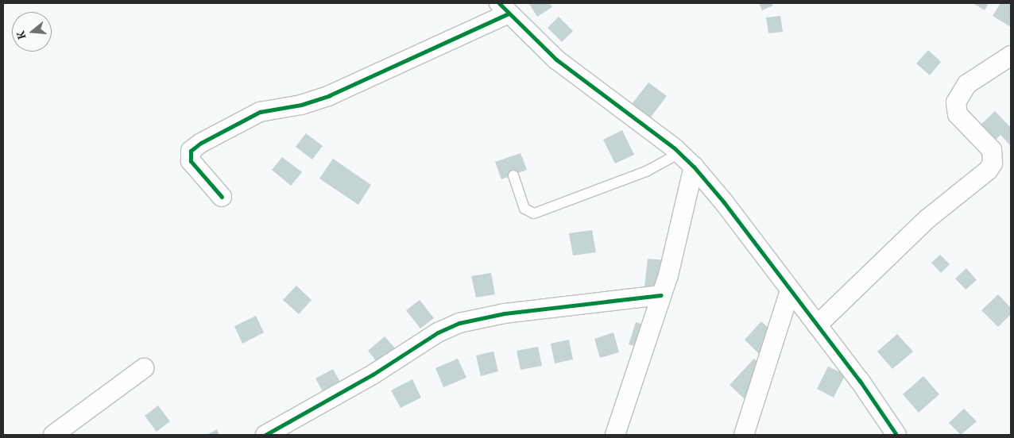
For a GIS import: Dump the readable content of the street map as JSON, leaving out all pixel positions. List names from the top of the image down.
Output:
{
  "north": "left"
}
